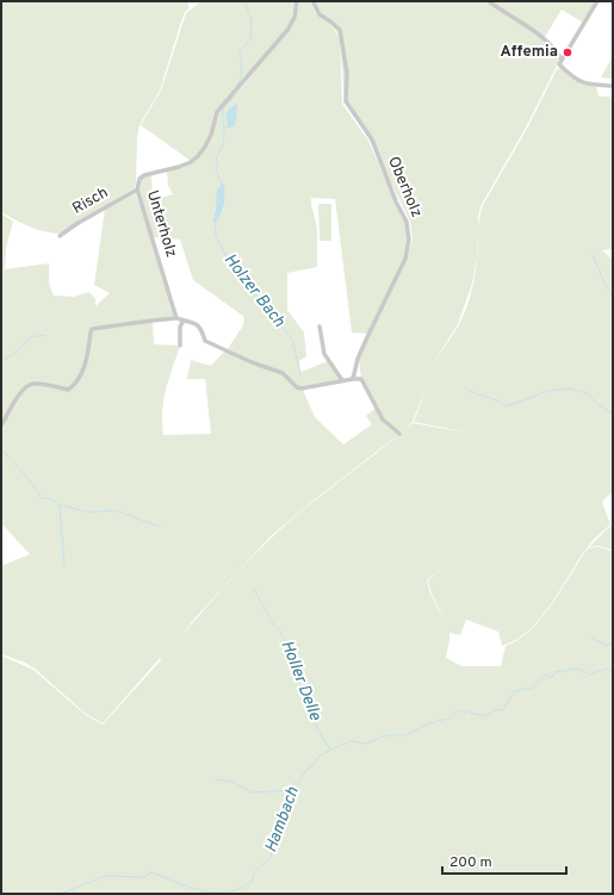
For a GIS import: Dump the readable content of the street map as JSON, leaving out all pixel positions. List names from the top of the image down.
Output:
{
  "streets": {
    "street": ["Oberholz", "Risch", "Unterholz"]
  },
  "crossings": [
    ["Risch", "Unterholz"]
  ],
  "water": ["Holzer Bach", "Holler Delle", "Hambach"],
  "places": ["Affemia"],
  "scale_bar": "200 m"
}
